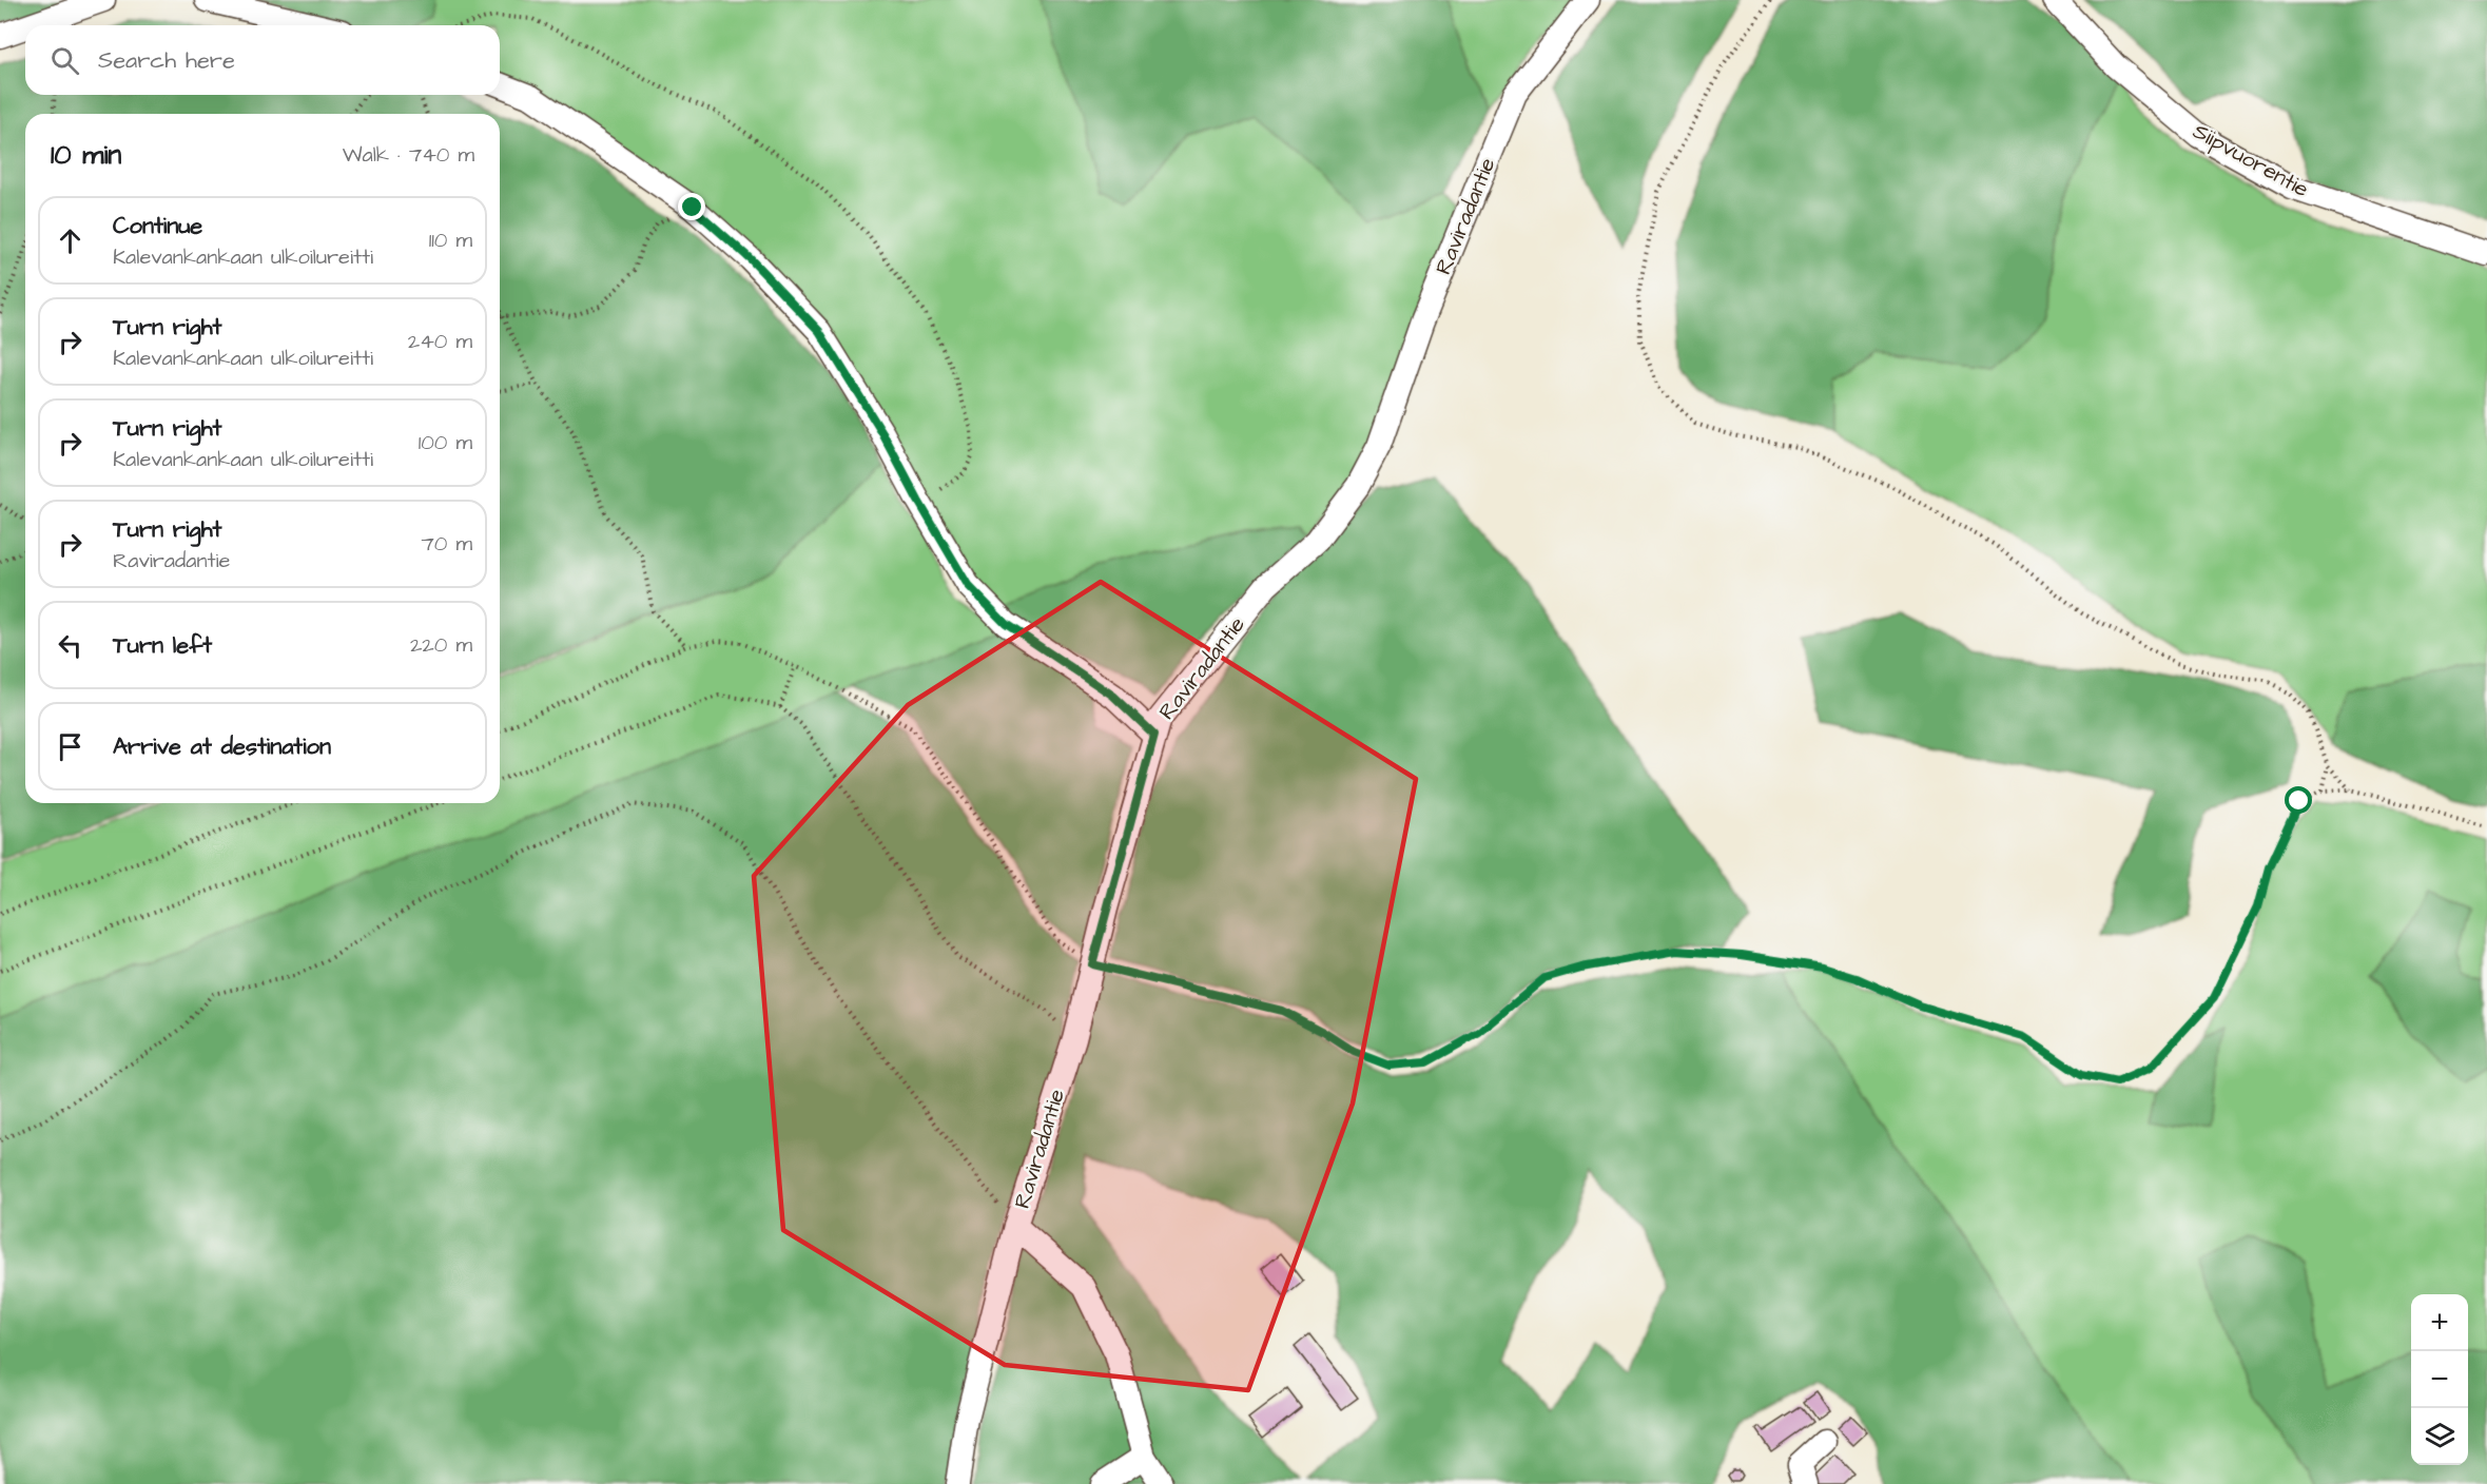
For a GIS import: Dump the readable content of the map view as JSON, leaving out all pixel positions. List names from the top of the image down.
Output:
{
  "streets": {
    "street": ["Siipvuorentie", "Raviradantie"]
  },
  "page": {
    "search": "Search here",
    "heading": ["10 min", "Walk · 740 m"],
    "list": [
      ["Continue", "Kalevankankaan ulkoilureitti", "110 m"],
      ["Turn right", "Kalevankankaan ulkoilureitti", "240 m"],
      ["Turn right", "Kalevankankaan ulkoilureitti", "100 m"],
      ["Turn right", "Raviradantie", "70 m"],
      ["Turn left", "220 m"],
      "Arrive at destination"
    ],
    "map_buttons": ["+", "−"]
  }
}
